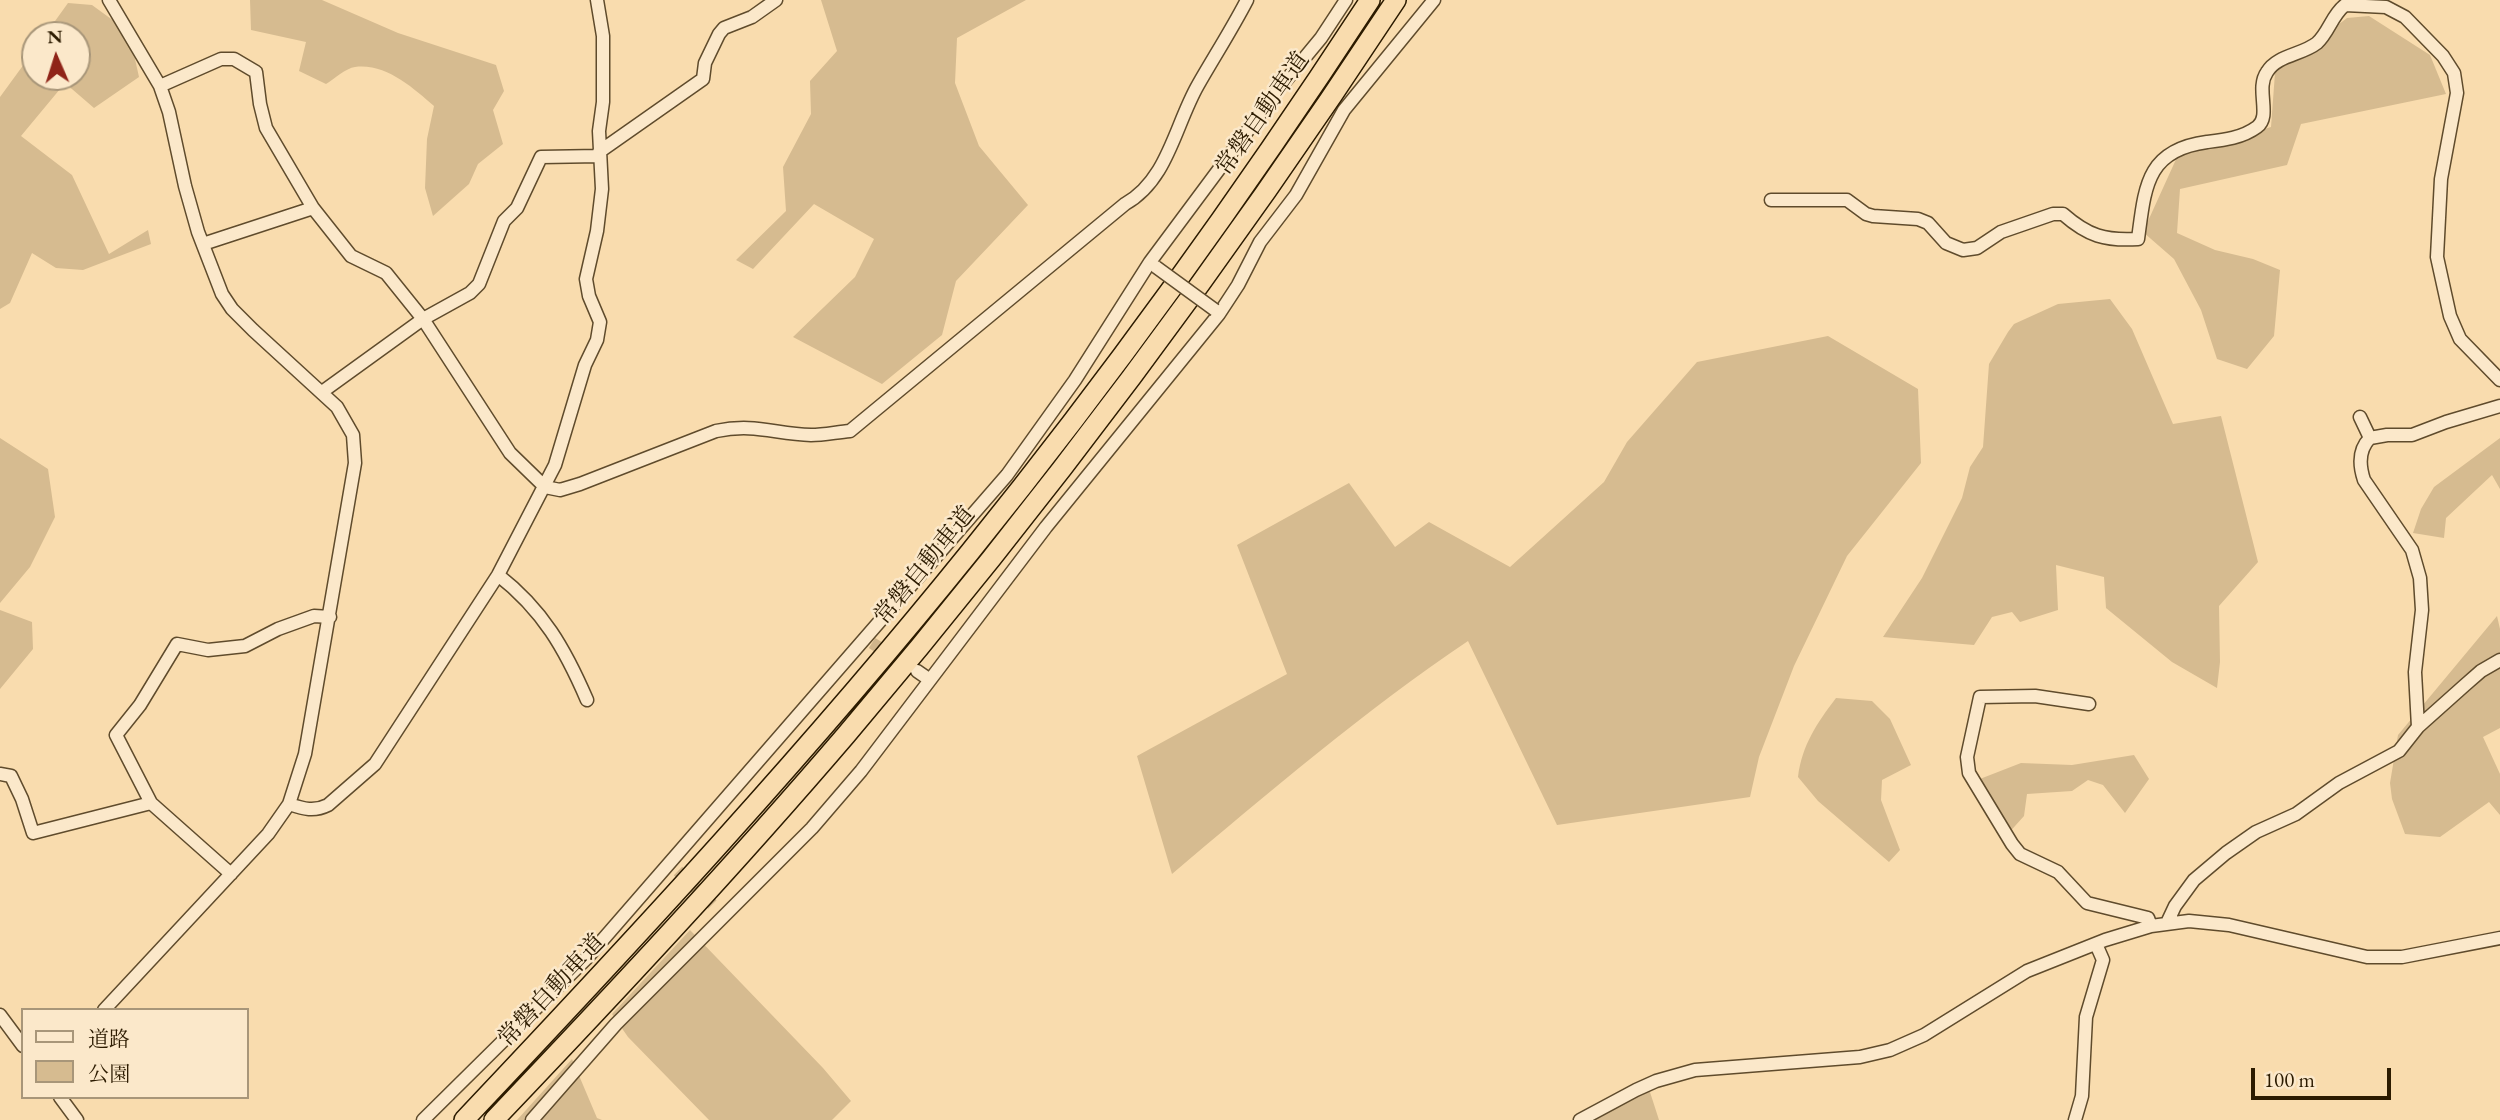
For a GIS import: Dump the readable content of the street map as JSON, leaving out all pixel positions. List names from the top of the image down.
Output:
{
  "streets": {
    "highway": ["常磐自動車道"]
  },
  "legend": ["道路", "公園"],
  "scale_bar": "100 m",
  "north": "top"
}
